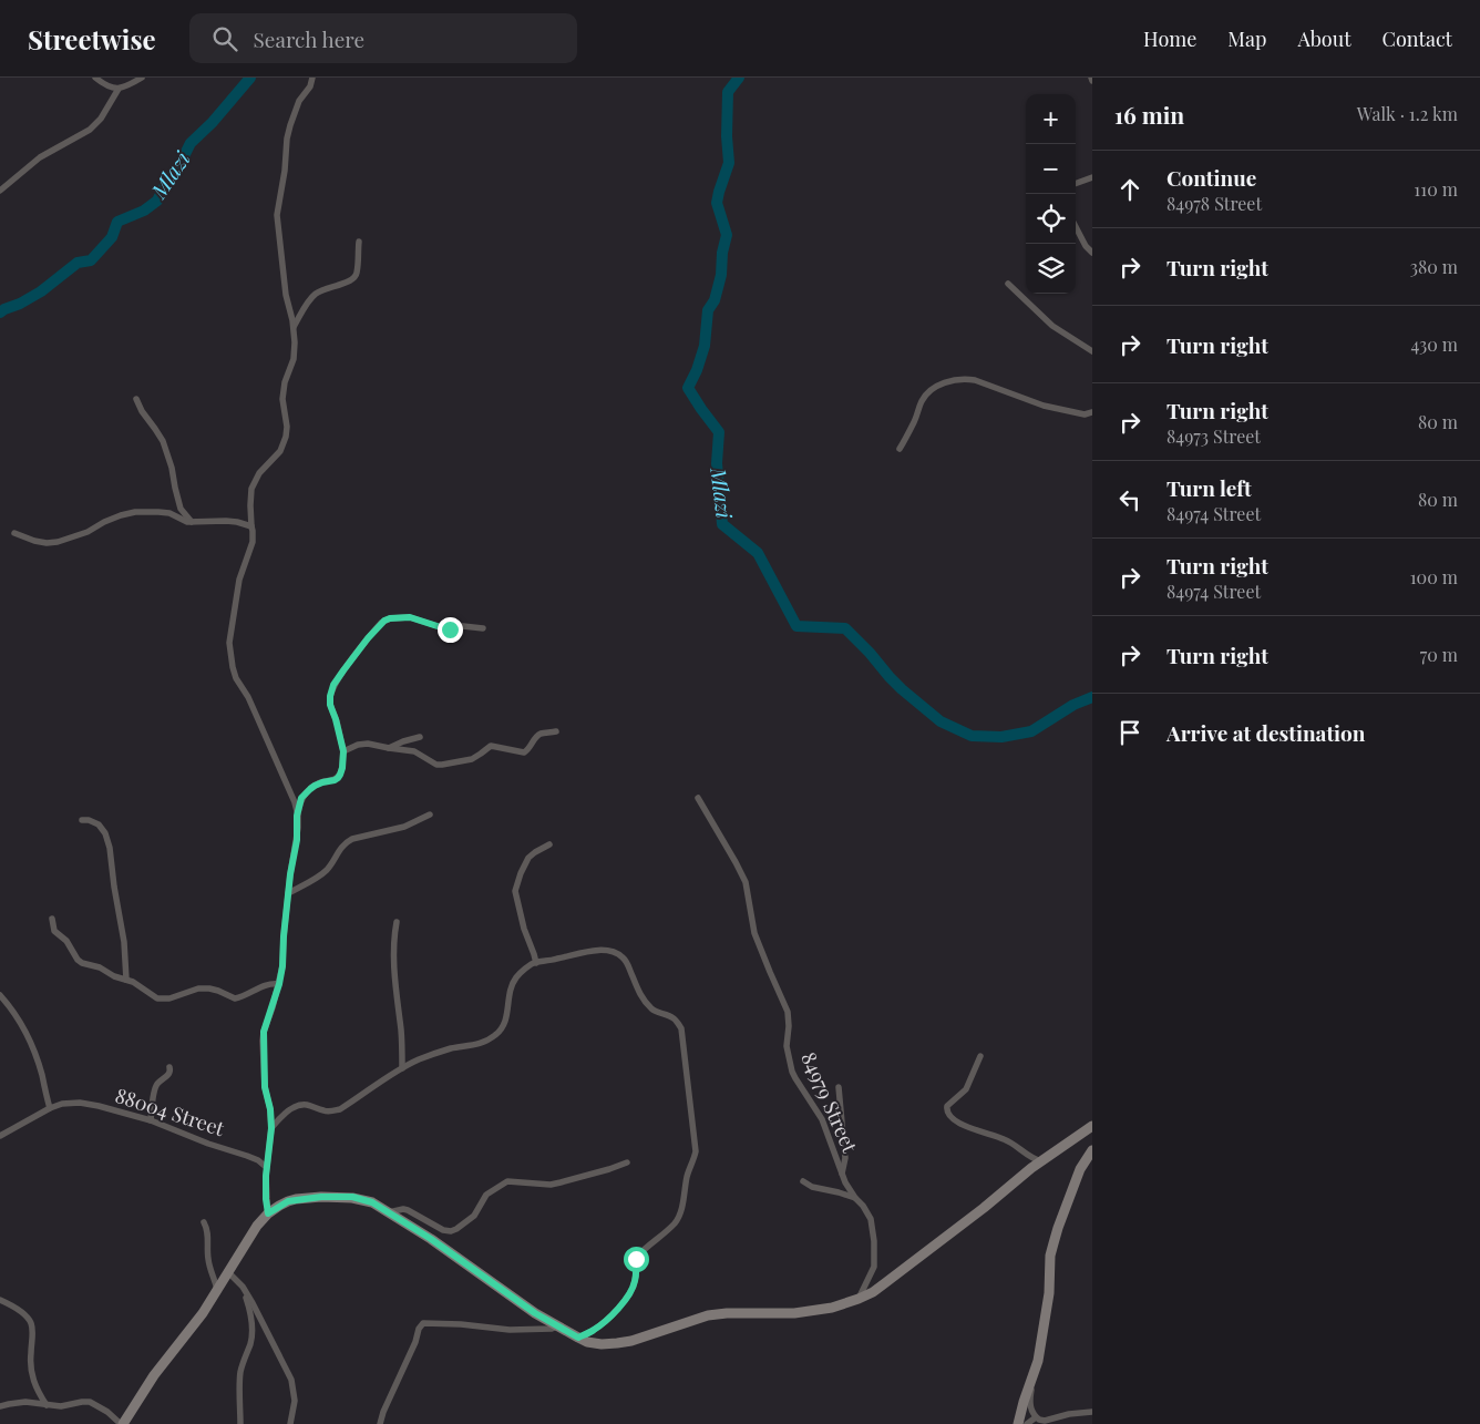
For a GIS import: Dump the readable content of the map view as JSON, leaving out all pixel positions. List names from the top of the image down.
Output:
{
  "streets": {
    "street": ["84979 Street", "88004 Street"]
  },
  "water": ["Mlazi"],
  "page": {
    "header": "Streetwise",
    "search": "Search here",
    "nav": [
      "Home",
      "Map",
      "About",
      "Contact"
    ],
    "heading": ["16 min", "Walk · 1.2 km"],
    "map_buttons": ["+", "−"],
    "list": [
      ["Continue", "84978 Street", "110 m"],
      ["Turn right", "380 m"],
      ["Turn right", "430 m"],
      ["Turn right", "84973 Street", "80 m"],
      ["Turn left", "84974 Street", "80 m"],
      ["Turn right", "84974 Street", "100 m"],
      ["Turn right", "70 m"],
      "Arrive at destination"
    ]
  }
}
